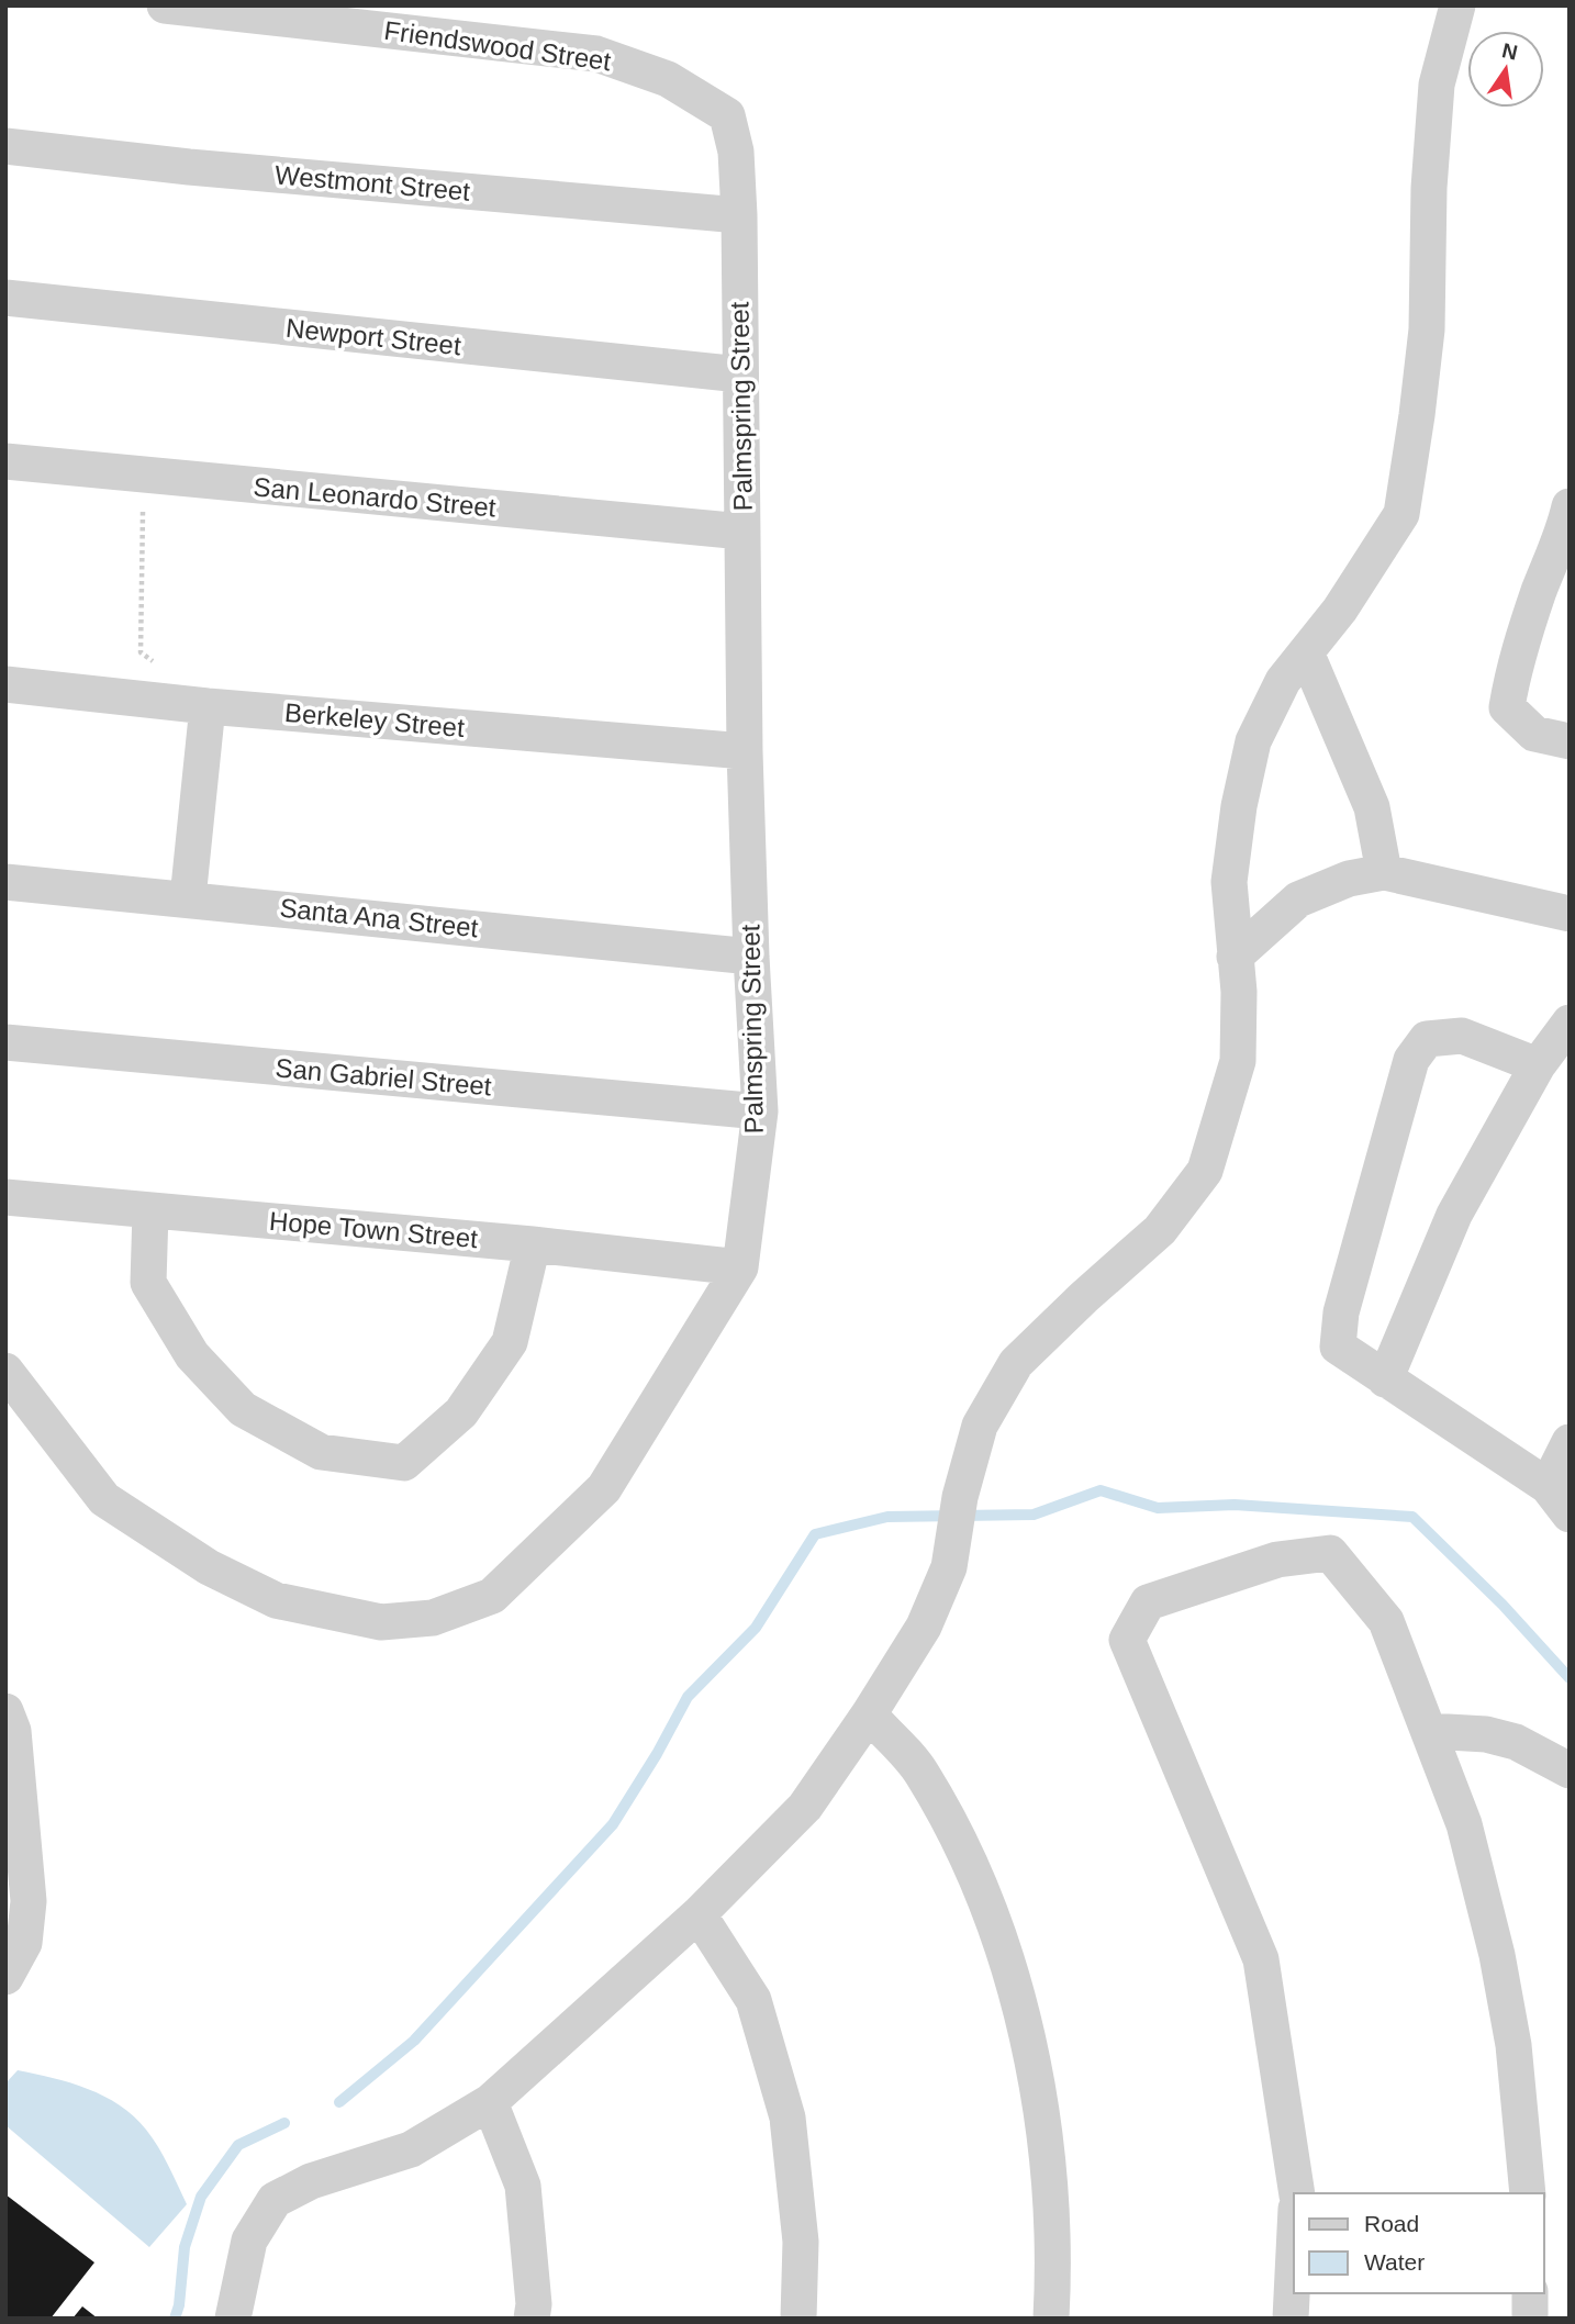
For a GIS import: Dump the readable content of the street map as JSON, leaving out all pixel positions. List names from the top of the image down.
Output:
{
  "streets": {
    "street": [
      "Friendswood Street",
      "Westmont Street",
      "Newport Street",
      "Palmspring Street",
      "San Leonardo Street",
      "Berkeley Street",
      "Santa Ana Street",
      "San Gabriel Street",
      "Hope Town Street"
    ]
  },
  "crossings": [
    ["Friendswood Street", "Palmspring Street"],
    ["Westmont Street", "Palmspring Street"],
    ["Newport Street", "Palmspring Street"],
    ["Palmspring Street", "San Leonardo Street"],
    ["Palmspring Street", "Berkeley Street"],
    ["Palmspring Street", "Santa Ana Street"],
    ["Palmspring Street", "San Gabriel Street"],
    ["Palmspring Street", "Hope Town Street"]
  ],
  "legend": ["Road", "Water"],
  "north": "top"
}
